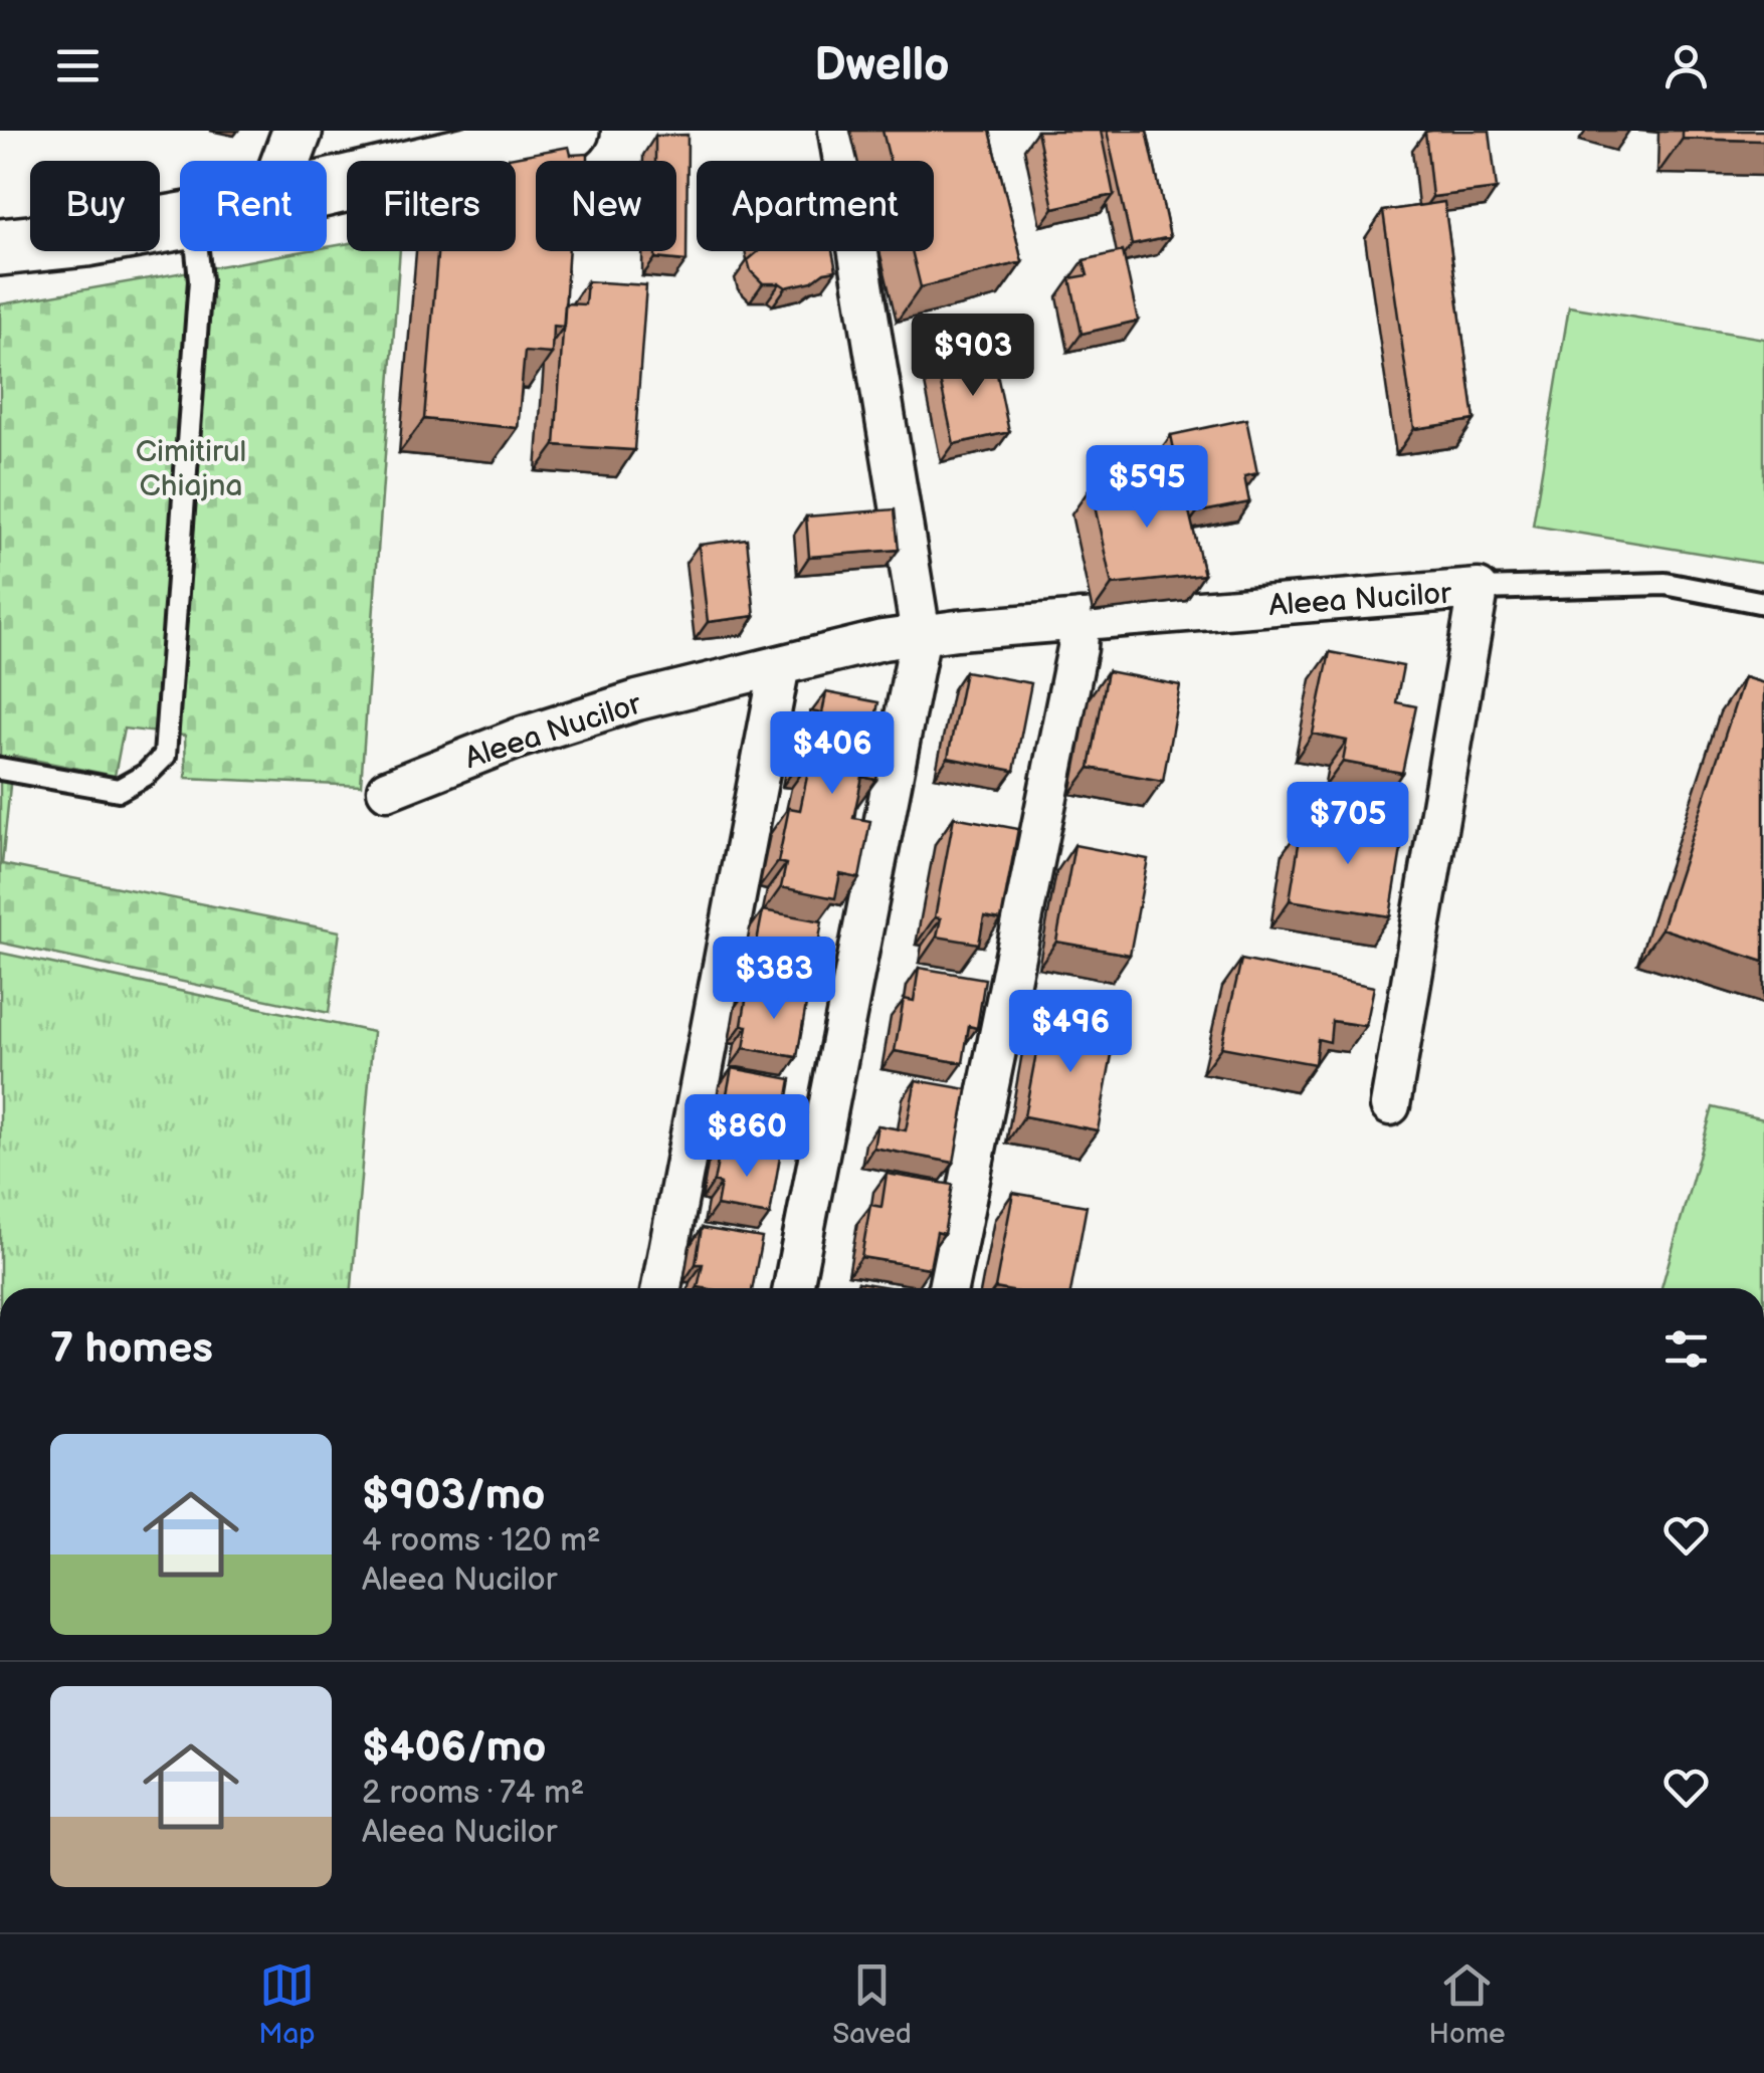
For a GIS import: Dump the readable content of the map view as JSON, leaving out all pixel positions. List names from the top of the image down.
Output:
{
  "streets": {
    "street": ["Aleea Nucilor"]
  },
  "parks": ["Cimitirul Chiajna"],
  "page": {
    "header": "Dwello",
    "chip": [
      "Buy",
      "Rent",
      "Filters",
      "New",
      "Apartment"
    ],
    "price": [
      "$903",
      "$595",
      "$406",
      "$705",
      "$383",
      "$496",
      "$860"
    ],
    "heading": "7 homes",
    "list": [
      {
        "name": "$903/mo",
        "note": "4 rooms · 120 m² · Aleea Nucilor"
      },
      {
        "name": "$406/mo",
        "note": "2 rooms · 74 m² · Aleea Nucilor"
      }
    ],
    "tabs": ["Map", "Saved", "Home"]
  }
}
